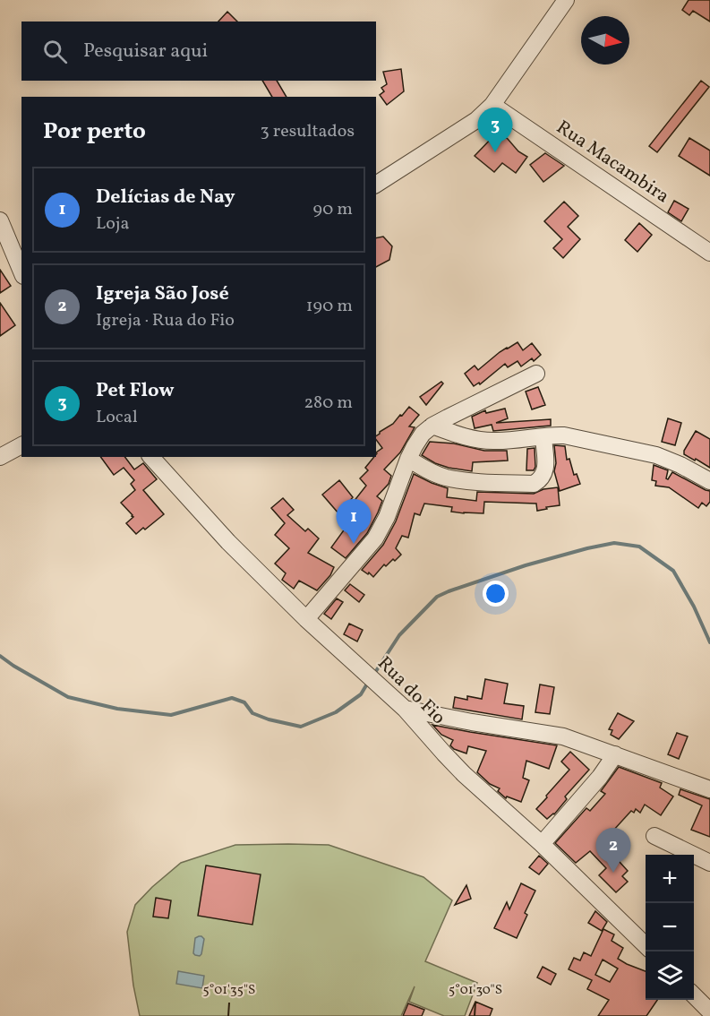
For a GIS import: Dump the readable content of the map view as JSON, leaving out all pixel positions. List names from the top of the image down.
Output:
{
  "streets": {
    "street": ["Rua Macambira", "Rua do Fio"]
  },
  "north": "right",
  "page": {
    "search": "Pesquisar aqui",
    "heading": ["Por perto", "3 resultados"],
    "pins": ["3", "1", "2"],
    "list": [
      {
        "mark": "1",
        "name": "Delícias de Nay",
        "note": "Loja",
        "value": "90 m"
      },
      {
        "mark": "2",
        "name": "Igreja São José",
        "note": "Igreja · Rua do Fio",
        "value": "190 m"
      },
      {
        "mark": "3",
        "name": "Pet Flow",
        "note": "Local",
        "value": "280 m"
      }
    ],
    "map_buttons": ["+", "−"]
  },
  "coordinates": ["5°01'35\"S", "5°01'30\"S"]
}
